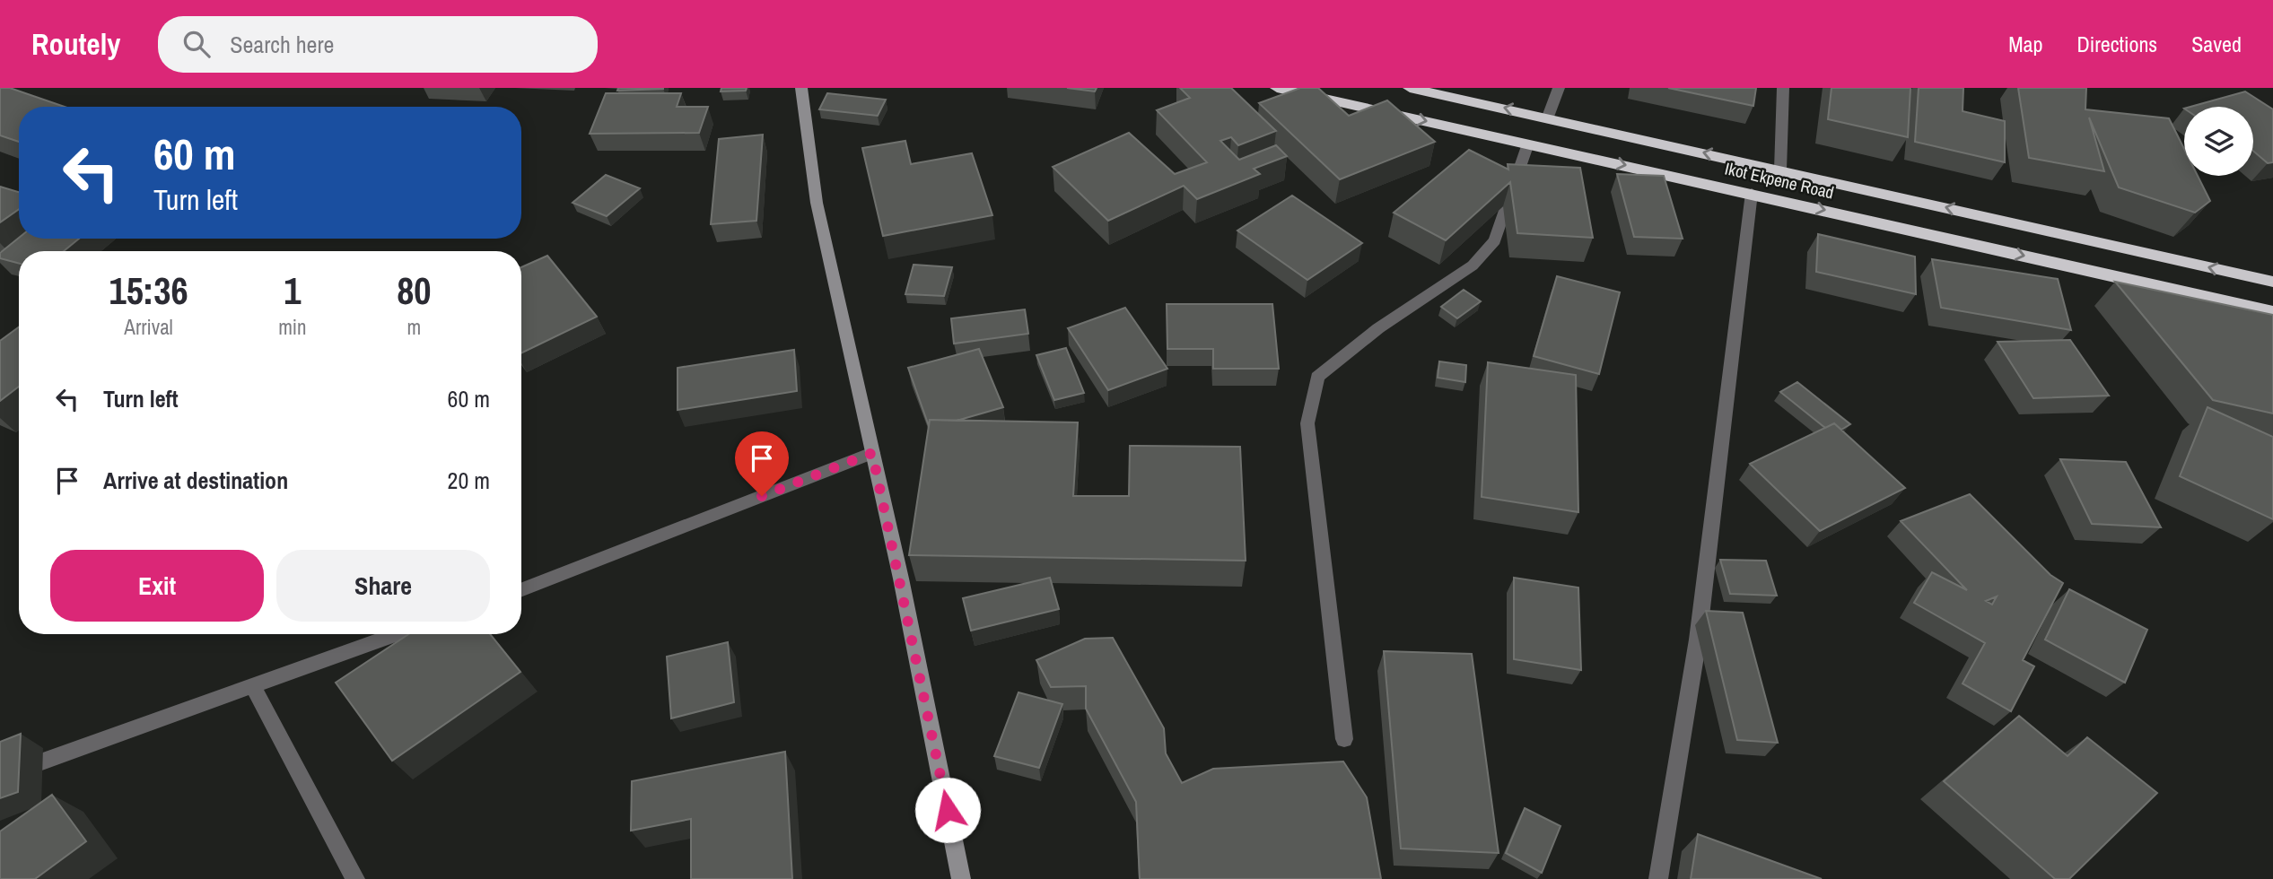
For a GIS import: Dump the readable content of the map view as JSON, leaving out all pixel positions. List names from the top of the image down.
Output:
{
  "streets": {
    "highway": ["Ikot Ekpene Road"]
  },
  "page": {
    "header": "Routely",
    "search": "Search here",
    "nav": ["Map", "Directions", "Saved"],
    "turn": ["60 m", "Turn left"],
    "eta": [
      "15:36",
      "Arrival",
      "1",
      "min",
      "80",
      "m"
    ],
    "list": [
      {
        "name": "Turn left",
        "value": "60 m"
      },
      {
        "name": "Arrive at destination",
        "value": "20 m"
      }
    ],
    "buttons": ["Exit", "Share"]
  }
}
